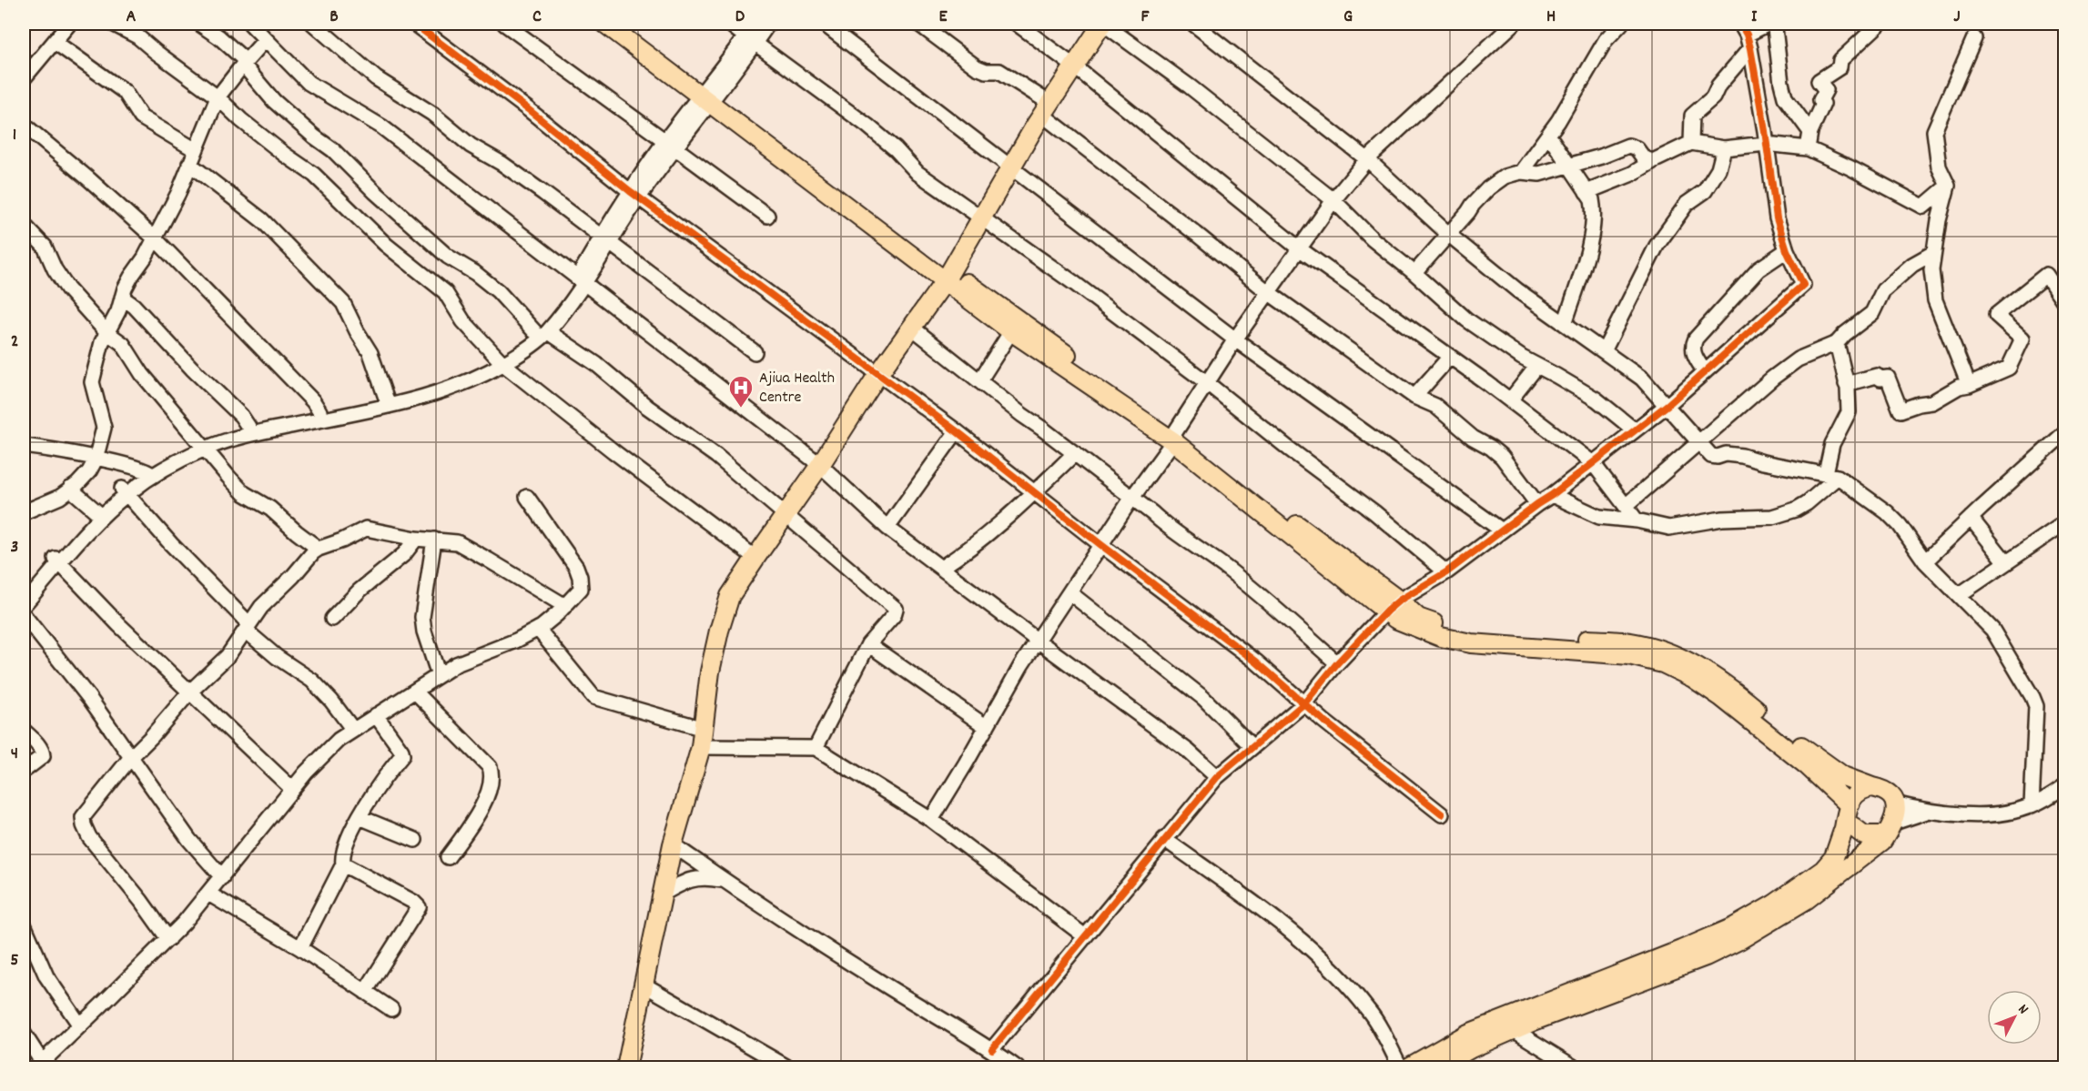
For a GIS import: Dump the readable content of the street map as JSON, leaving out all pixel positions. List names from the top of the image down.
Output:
{
  "places": {
    "hospital": ["Ajiua Health Centre"]
  },
  "north": "top right",
  "grid": {
    "columns": [
      "A",
      "B",
      "C",
      "D",
      "E",
      "F",
      "G",
      "H",
      "I",
      "J"
    ],
    "rows": [
      "1",
      "2",
      "3",
      "4",
      "5"
    ]
  }
}
